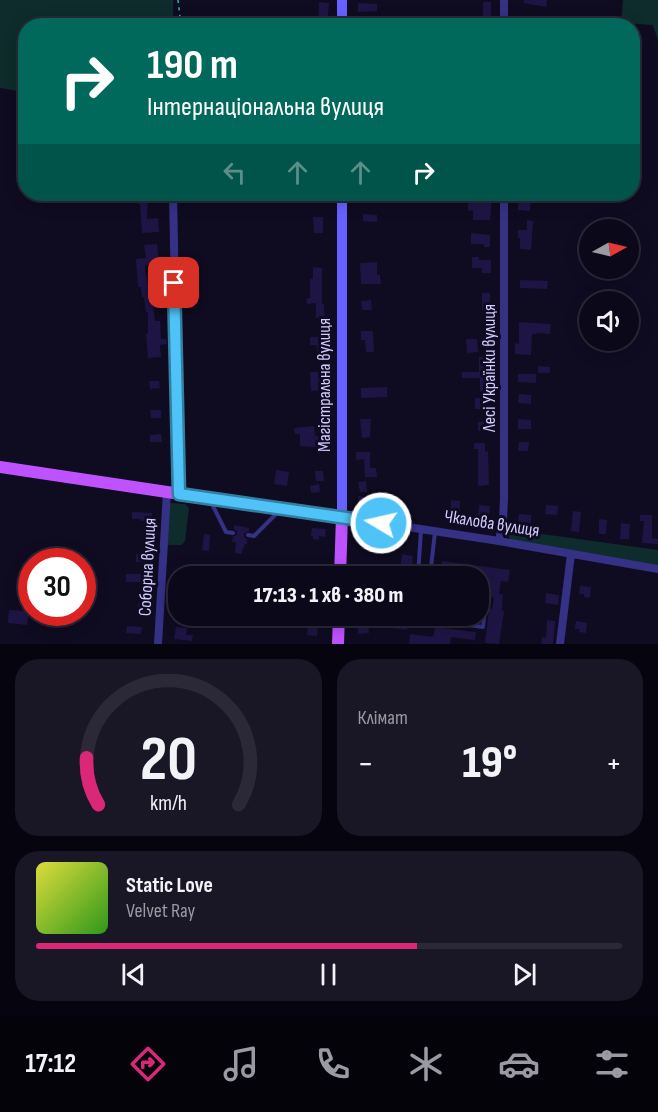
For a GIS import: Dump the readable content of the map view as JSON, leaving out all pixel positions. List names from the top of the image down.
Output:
{
  "streets": {
    "main road": ["Магістральна вулиця", "Чкалова вулиця"],
    "street": ["Лесі Українки вулиця", "Соборна вулиця"]
  },
  "crossings": [
    ["Лесі Українки вулиця", "Чкалова вулиця"],
    ["Магістральна вулиця", "Чкалова вулиця"],
    ["Чкалова вулиця", "Соборна вулиця"]
  ],
  "north": "right",
  "page": {
    "turn": ["190 m", "Інтернаціональна вулиця"],
    "limit": "30",
    "trip": "17:13 · 1 хв · 380 m",
    "tile": "Клімат",
    "heat": ["−", "19°", "+"],
    "song": ["Static Love", "Velvet Ray"],
    "tabs": "17:12",
    "gauge": ["20", "km/h"]
  }
}
